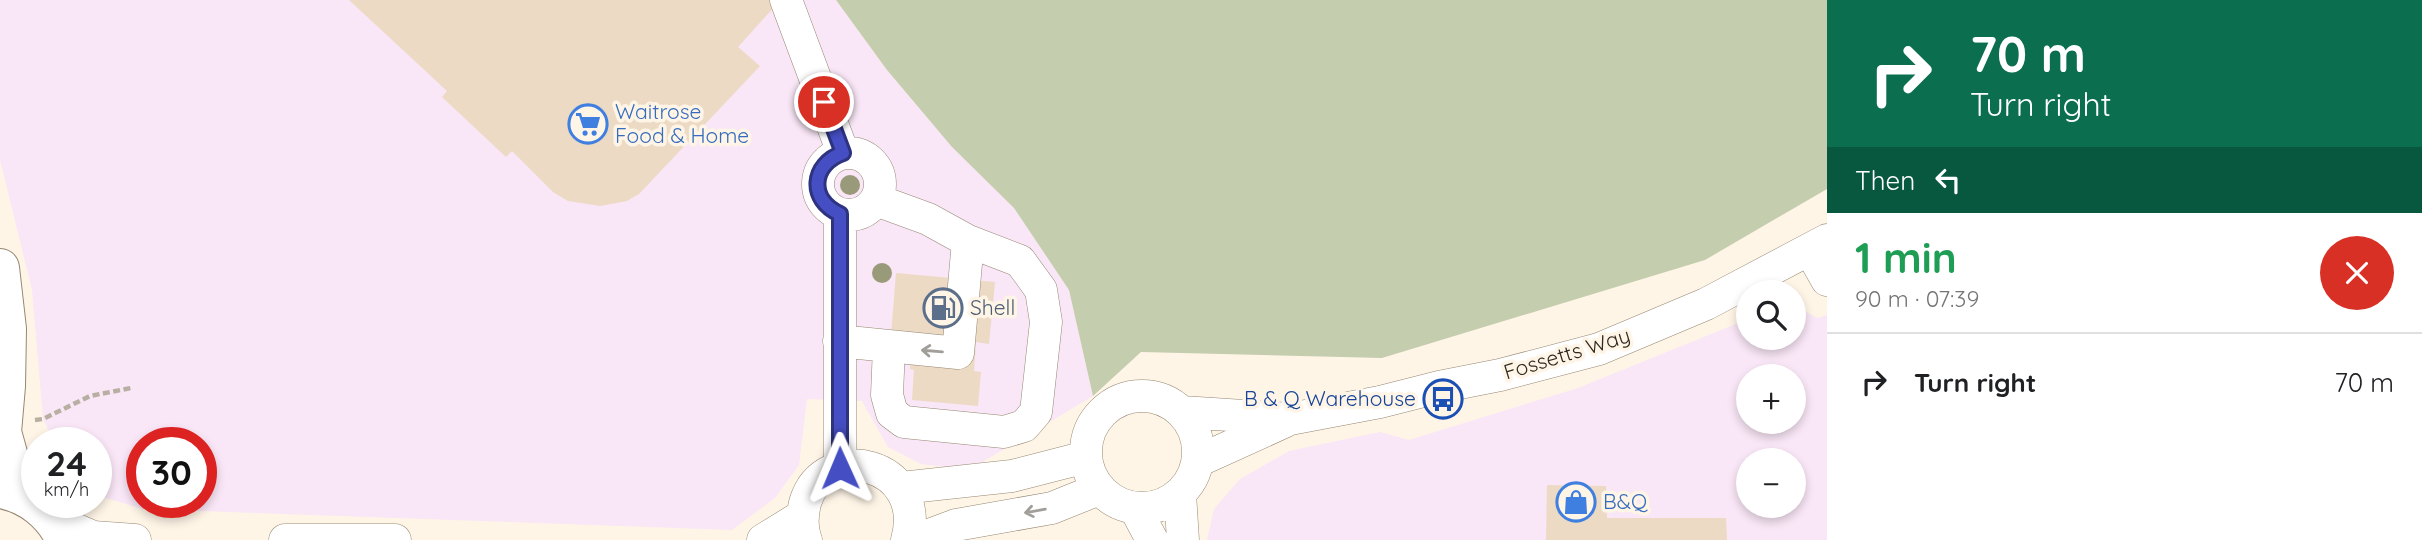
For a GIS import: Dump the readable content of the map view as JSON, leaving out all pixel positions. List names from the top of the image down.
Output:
{
  "streets": {
    "street": ["Fossetts Way"]
  },
  "places": {
    "supermarket": ["Waitrose Food & Home"],
    "fuel station": ["Shell"],
    "bus stop": ["B & Q Warehouse"],
    "shop": ["B&Q"]
  },
  "page": {
    "turn": ["70 m", "Turn right"],
    "then": "Then",
    "heading": ["1 min", "90 m · 07:39"],
    "map_buttons": ["+", "−"],
    "list": [
      {
        "name": "Turn right",
        "value": "70 m"
      }
    ],
    "speed": "24 km/h",
    "limit": "30"
  }
}
